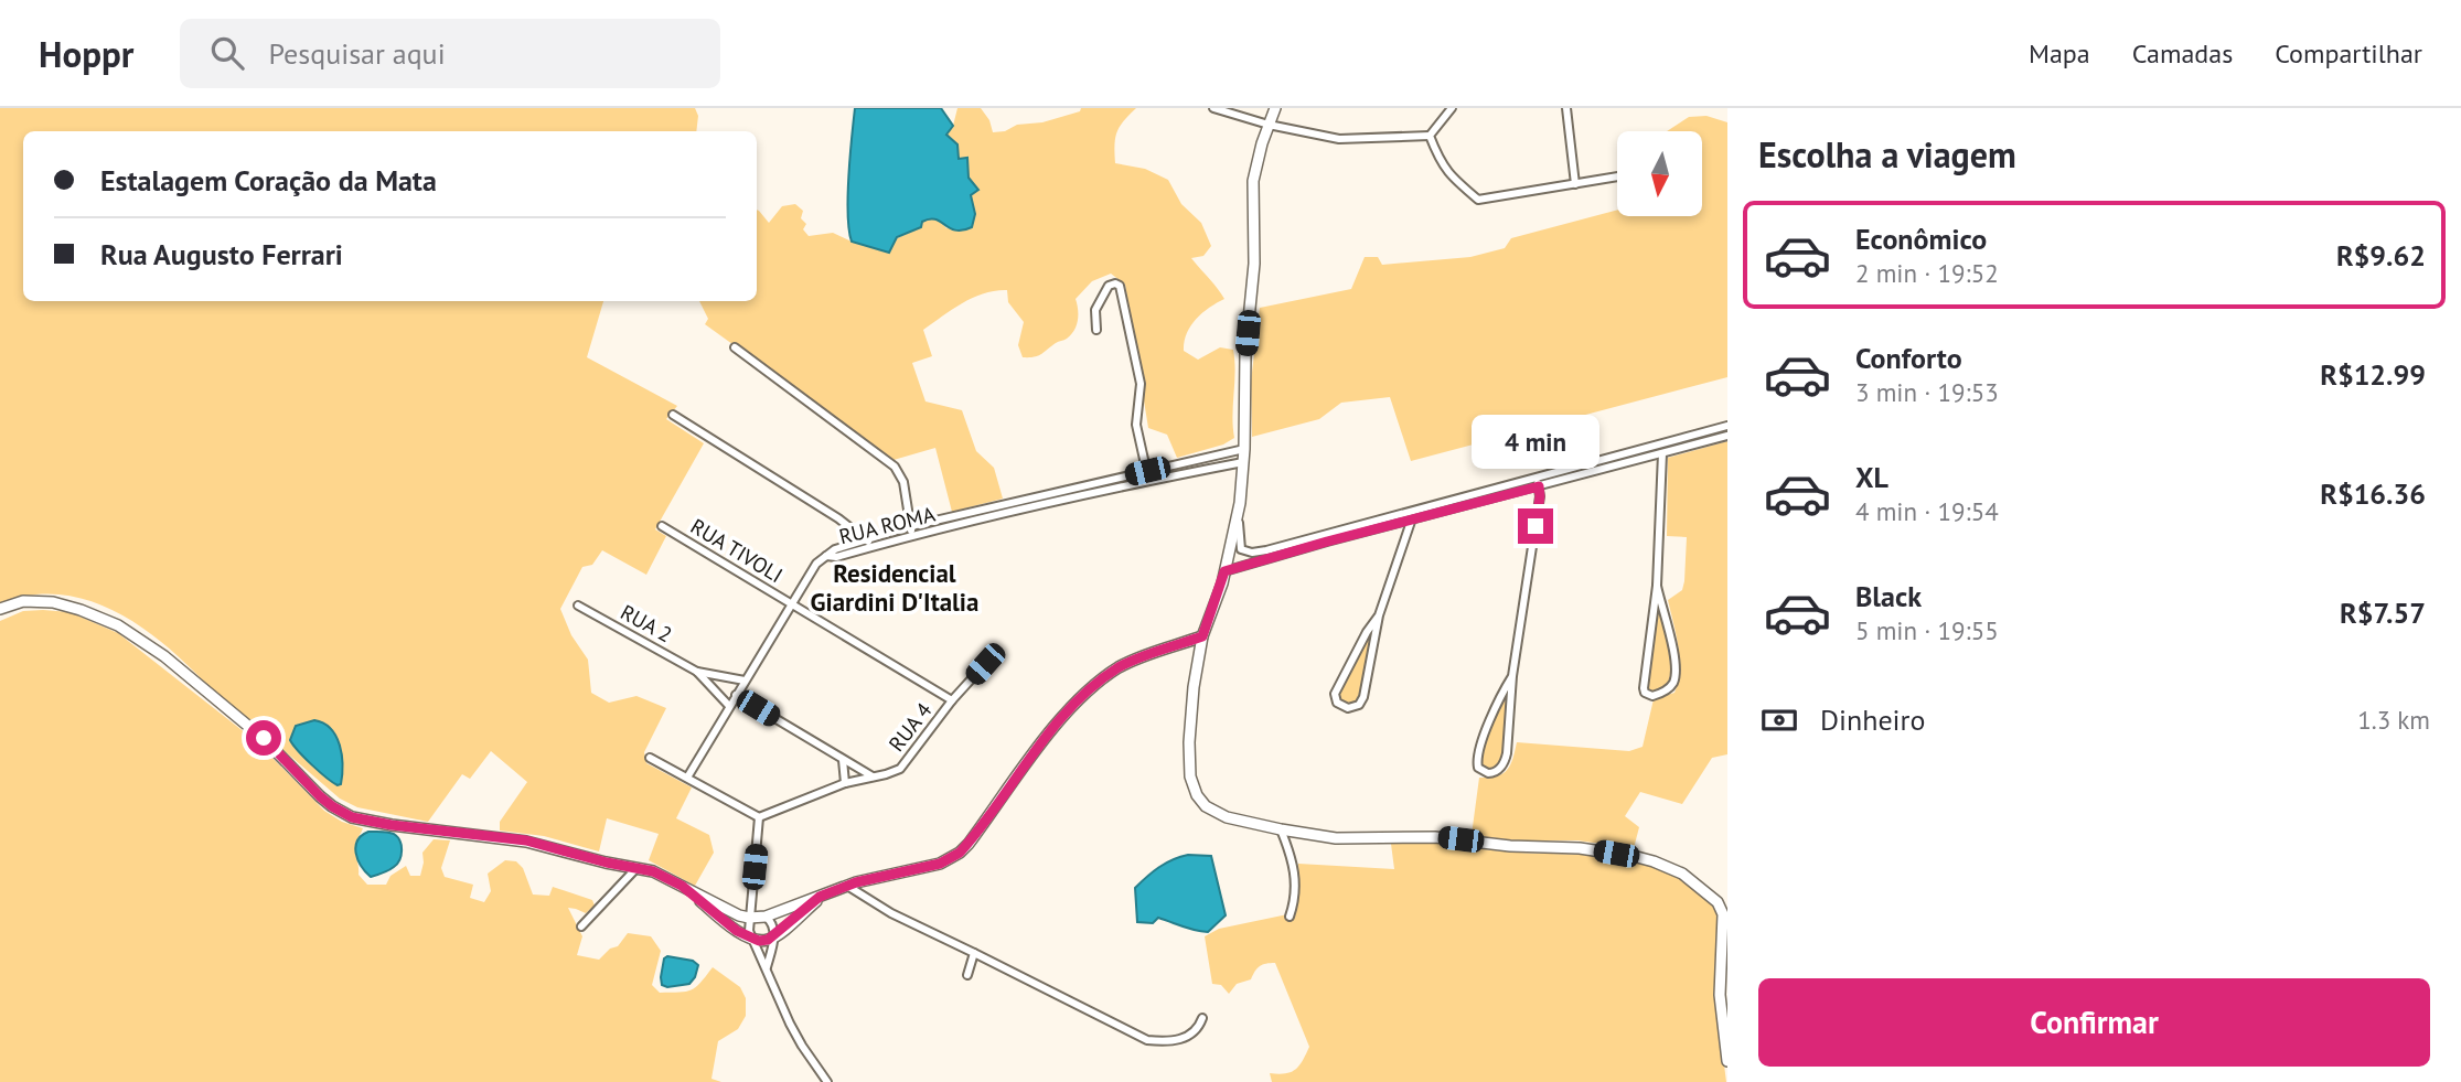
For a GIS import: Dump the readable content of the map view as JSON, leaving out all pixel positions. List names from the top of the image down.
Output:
{
  "streets": {
    "street": [
      "RUA ROMA",
      "RUA TIVOLI",
      "RUA 2",
      "RUA 4"
    ]
  },
  "crossings": [
    ["RUA ROMA", "RUA TIVOLI"],
    ["RUA TIVOLI", "RUA 4"]
  ],
  "districts": ["Residencial Giardini D'Italia"],
  "north": "bottom",
  "page": {
    "header": "Hoppr",
    "search": "Pesquisar aqui",
    "nav": ["Mapa", "Camadas", "Compartilhar"],
    "heading": "Escolha a viagem",
    "banner": ["Estalagem Coração da Mata", "Rua Augusto Ferrari"],
    "list": [
      {
        "name": "Econômico",
        "note": "2 min · 19:52",
        "value": "R$9.62"
      },
      {
        "name": "Conforto",
        "note": "3 min · 19:53",
        "value": "R$12.99"
      },
      {
        "name": "XL",
        "note": "4 min · 19:54",
        "value": "R$16.36"
      },
      {
        "name": "Black",
        "note": "5 min · 19:55",
        "value": "R$7.57"
      }
    ],
    "bubble": "4 min",
    "pay": ["Dinheiro", "1.3 km"],
    "buttons": "Confirmar"
  }
}
